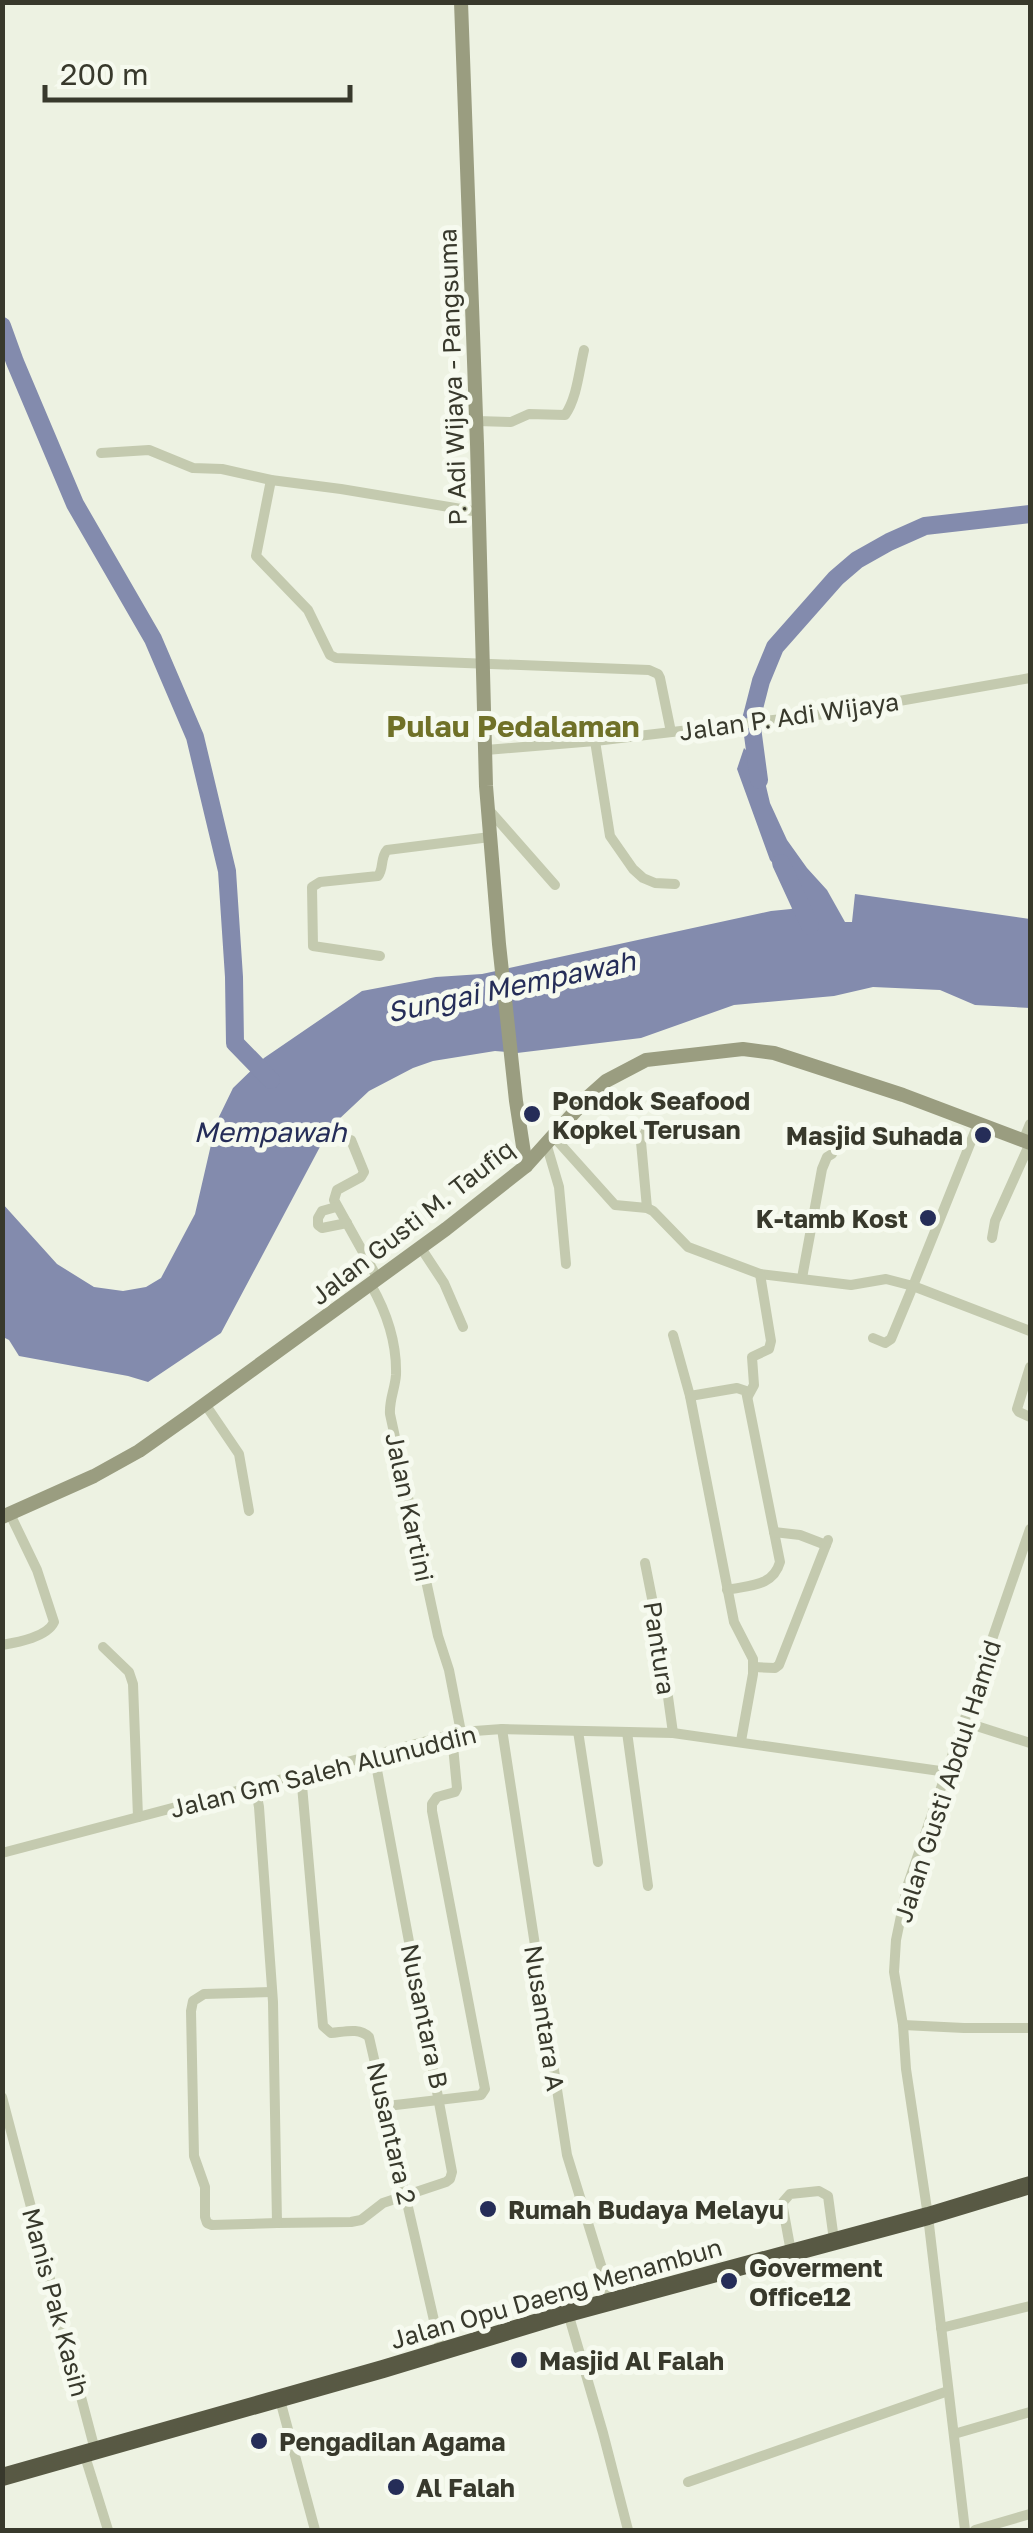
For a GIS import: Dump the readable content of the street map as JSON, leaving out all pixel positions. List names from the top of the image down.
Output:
{
  "streets": {
    "highway": ["Jalan Opu Daeng Menambun"],
    "street": [
      "P. Adi Wijaya - Pangsuma",
      "Jalan P. Adi Wijaya",
      "Jalan Gusti M. Taufiq",
      "Jalan Kartini",
      "Pantura",
      "Jalan Gm Saleh Alunuddin",
      "Jalan Gusti Abdul Hamid",
      "Nusantara B",
      "Nusantara A",
      "Nusantara 2",
      "Manis Pak Kasih"
    ]
  },
  "crossings": [
    ["P. Adi Wijaya - Pangsuma", "Jalan P. Adi Wijaya"],
    ["P. Adi Wijaya - Pangsuma", "Jalan Gusti M. Taufiq"],
    ["Jalan Gusti M. Taufiq", "Jalan Kartini"],
    ["Jalan Kartini", "Jalan Gm Saleh Alunuddin"],
    ["Jalan Kartini", "Nusantara B"],
    ["Pantura", "Jalan Gm Saleh Alunuddin"],
    ["Jalan Gm Saleh Alunuddin", "Jalan Gusti Abdul Hamid"],
    ["Jalan Gm Saleh Alunuddin", "Nusantara B"],
    ["Jalan Gm Saleh Alunuddin", "Nusantara A"],
    ["Jalan Gm Saleh Alunuddin", "Nusantara 2"],
    ["Jalan Gusti Abdul Hamid", "Jalan Opu Daeng Menambun"],
    ["Nusantara A", "Jalan Opu Daeng Menambun"],
    ["Nusantara 2", "Jalan Opu Daeng Menambun"],
    ["Jalan Opu Daeng Menambun", "Manis Pak Kasih"]
  ],
  "districts": ["Pulau Pedalaman"],
  "water": ["Sungai Mempawah", "Mempawah"],
  "places": [
    "Pondok Seafood Kopkel Terusan",
    "Masjid Suhada",
    "K-tamb Kost",
    "Rumah Budaya Melayu",
    "Goverment Office12",
    "Masjid Al Falah",
    "Pengadilan Agama",
    "Al Falah"
  ],
  "scale_bar": "200 m"
}
